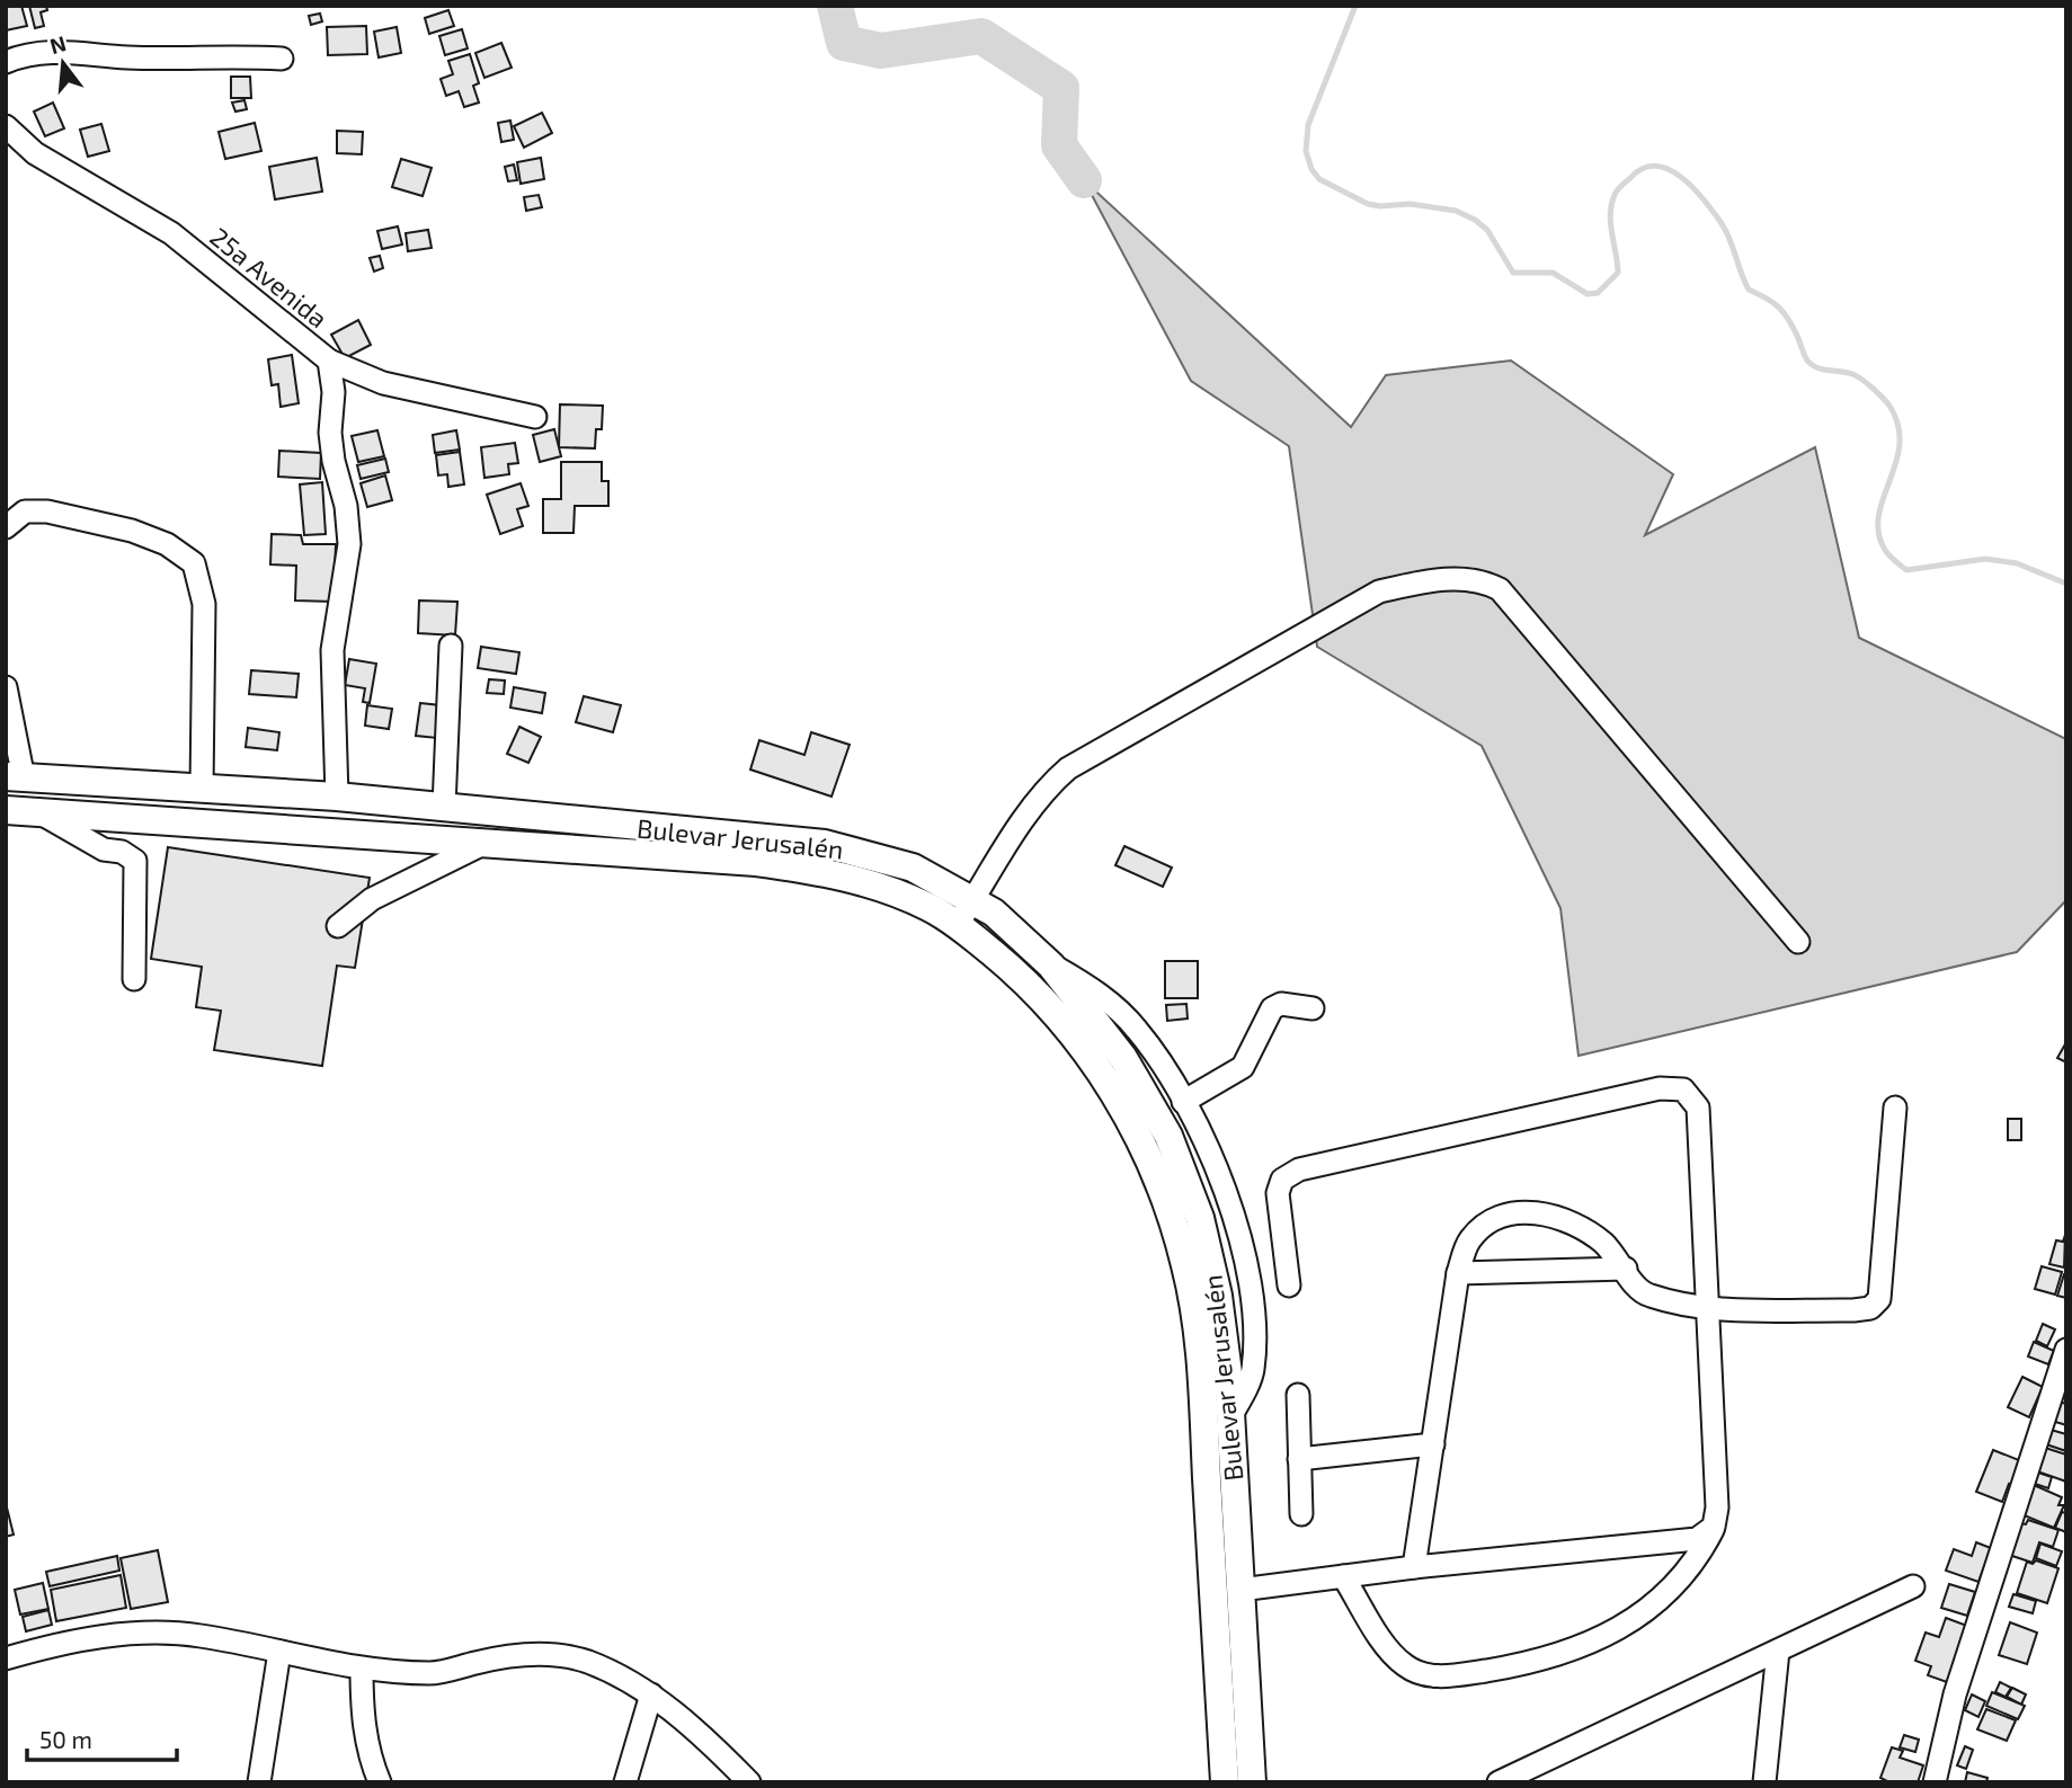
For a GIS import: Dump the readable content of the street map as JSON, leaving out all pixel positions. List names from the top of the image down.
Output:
{
  "streets": {
    "main road": ["Bulevar Jerusalén"],
    "street": ["25a Avenida"]
  },
  "crossings": [
    ["25a Avenida", "Bulevar Jerusalén"]
  ],
  "scale_bar": "50 m",
  "north": "top"
}
